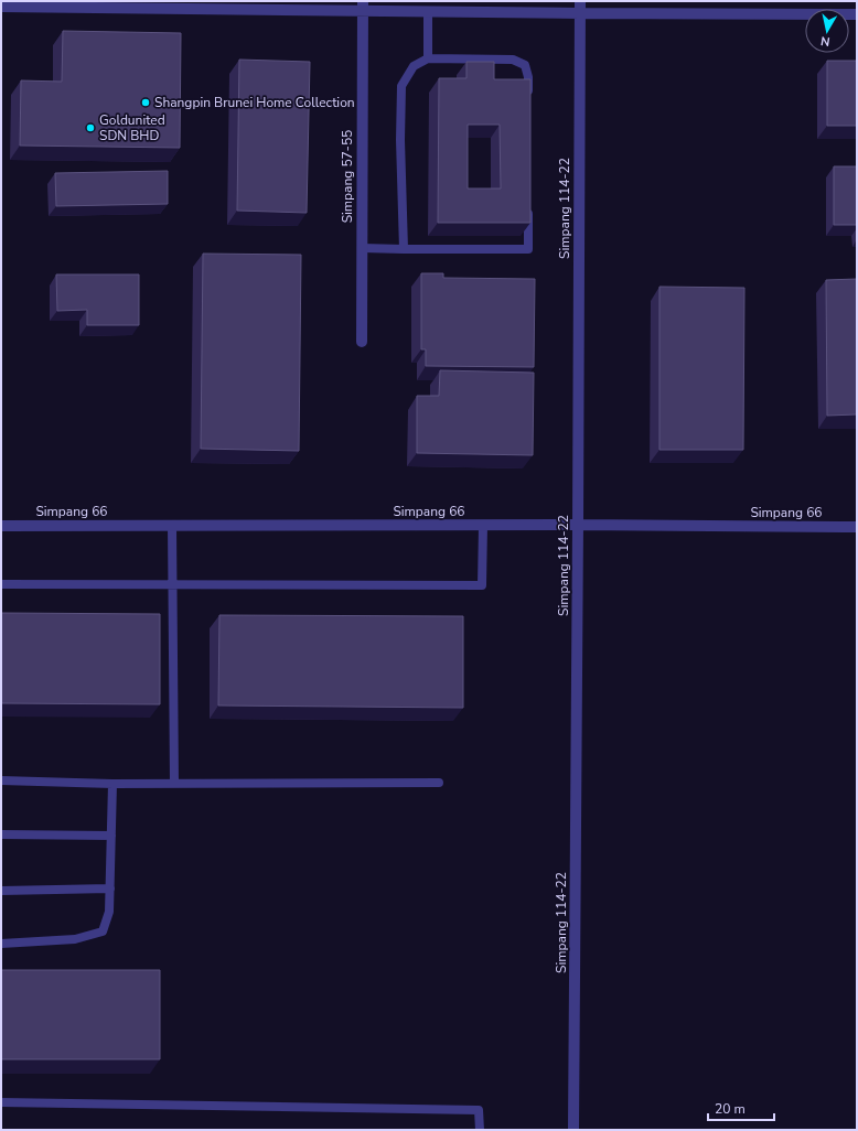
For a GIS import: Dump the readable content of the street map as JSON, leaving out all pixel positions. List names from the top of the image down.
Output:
{
  "streets": {
    "street": ["Simpang 57-55", "Simpang 114-22", "Simpang 66"]
  },
  "crossings": [
    ["Simpang 114-22", "Simpang 66"]
  ],
  "places": ["Shangpin Brunei Home Collection", "Goldunited SDN BHD"],
  "scale_bar": "20 m",
  "north": "bottom"
}
